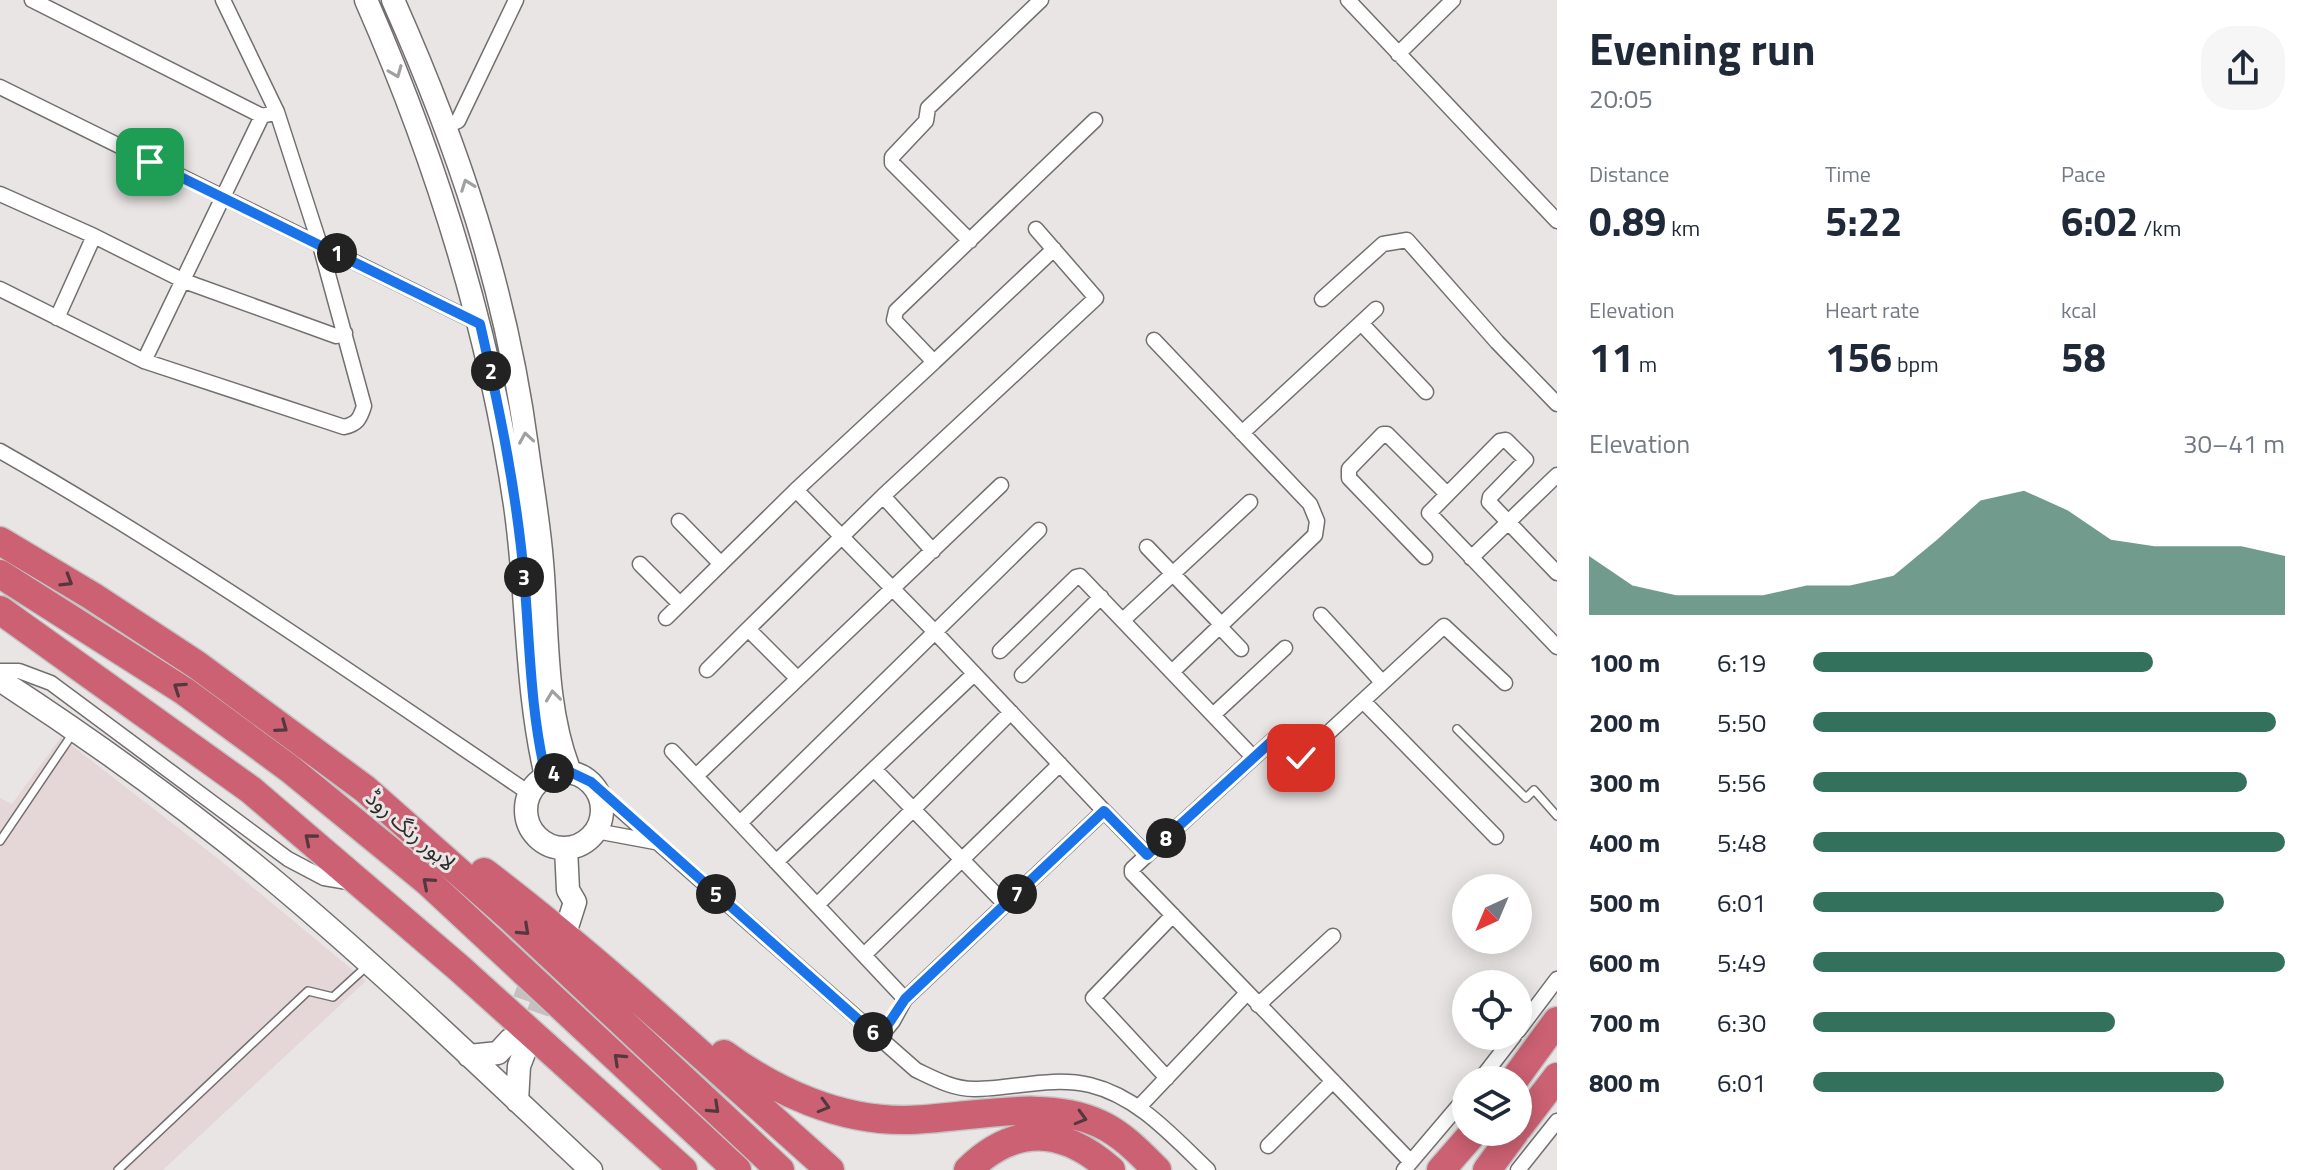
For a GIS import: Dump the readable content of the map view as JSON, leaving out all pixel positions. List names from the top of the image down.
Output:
{
  "streets": {
    "highway": ["لاہور رنگ روڈ"]
  },
  "north": "bottom left",
  "page": {
    "heading": ["Evening run", "20:05"],
    "stats": [
      ["Distance", "0.89 km"],
      ["Time", "5:22"],
      ["Pace", "6:02 /km"],
      ["Elevation", "11 m"],
      ["Heart rate", "156 bpm"],
      ["kcal", "58"]
    ],
    "pins": [
      "1",
      "2",
      "3",
      "4",
      "8",
      "5",
      "7",
      "6"
    ],
    "chart": ["Elevation", "30–41 m"],
    "list": [
      {
        "name": "100 m",
        "note": "6:19"
      },
      {
        "name": "200 m",
        "note": "5:50"
      },
      {
        "name": "300 m",
        "note": "5:56"
      },
      {
        "name": "400 m",
        "note": "5:48"
      },
      {
        "name": "500 m",
        "note": "6:01"
      },
      {
        "name": "600 m",
        "note": "5:49"
      },
      {
        "name": "700 m",
        "note": "6:30"
      },
      {
        "name": "800 m",
        "note": "6:01"
      }
    ]
  }
}
